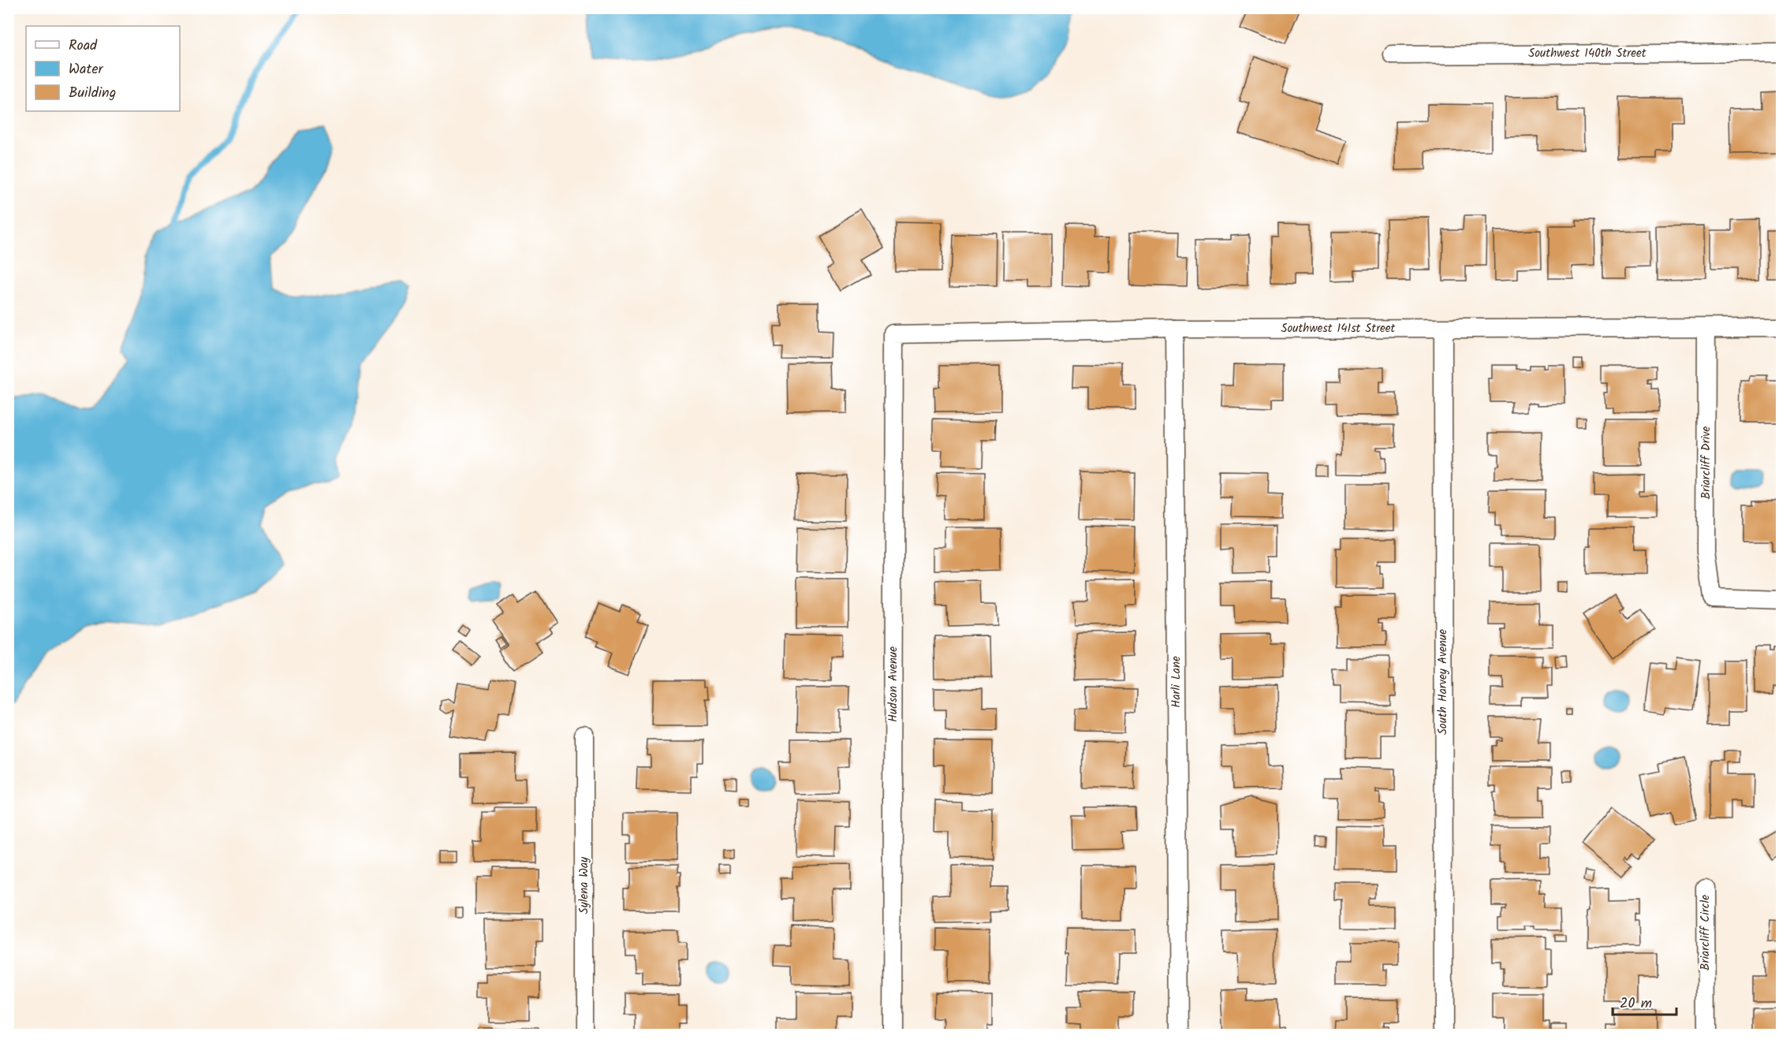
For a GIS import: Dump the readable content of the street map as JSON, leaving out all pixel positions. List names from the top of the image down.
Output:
{
  "streets": {
    "street": [
      "Southwest 140th Street",
      "Southwest 141st Street",
      "Briarcliff Drive",
      "Harli Lane",
      "South Harvey Avenue",
      "Hudson Avenue",
      "Sylena Way",
      "Briarcliff Circle"
    ]
  },
  "crossings": [
    ["Southwest 141st Street", "Briarcliff Drive"],
    ["Southwest 141st Street", "Harli Lane"],
    ["Southwest 141st Street", "South Harvey Avenue"],
    ["Southwest 141st Street", "Hudson Avenue"]
  ],
  "legend": ["Road", "Water", "Building"],
  "scale_bar": "20 m"
}
